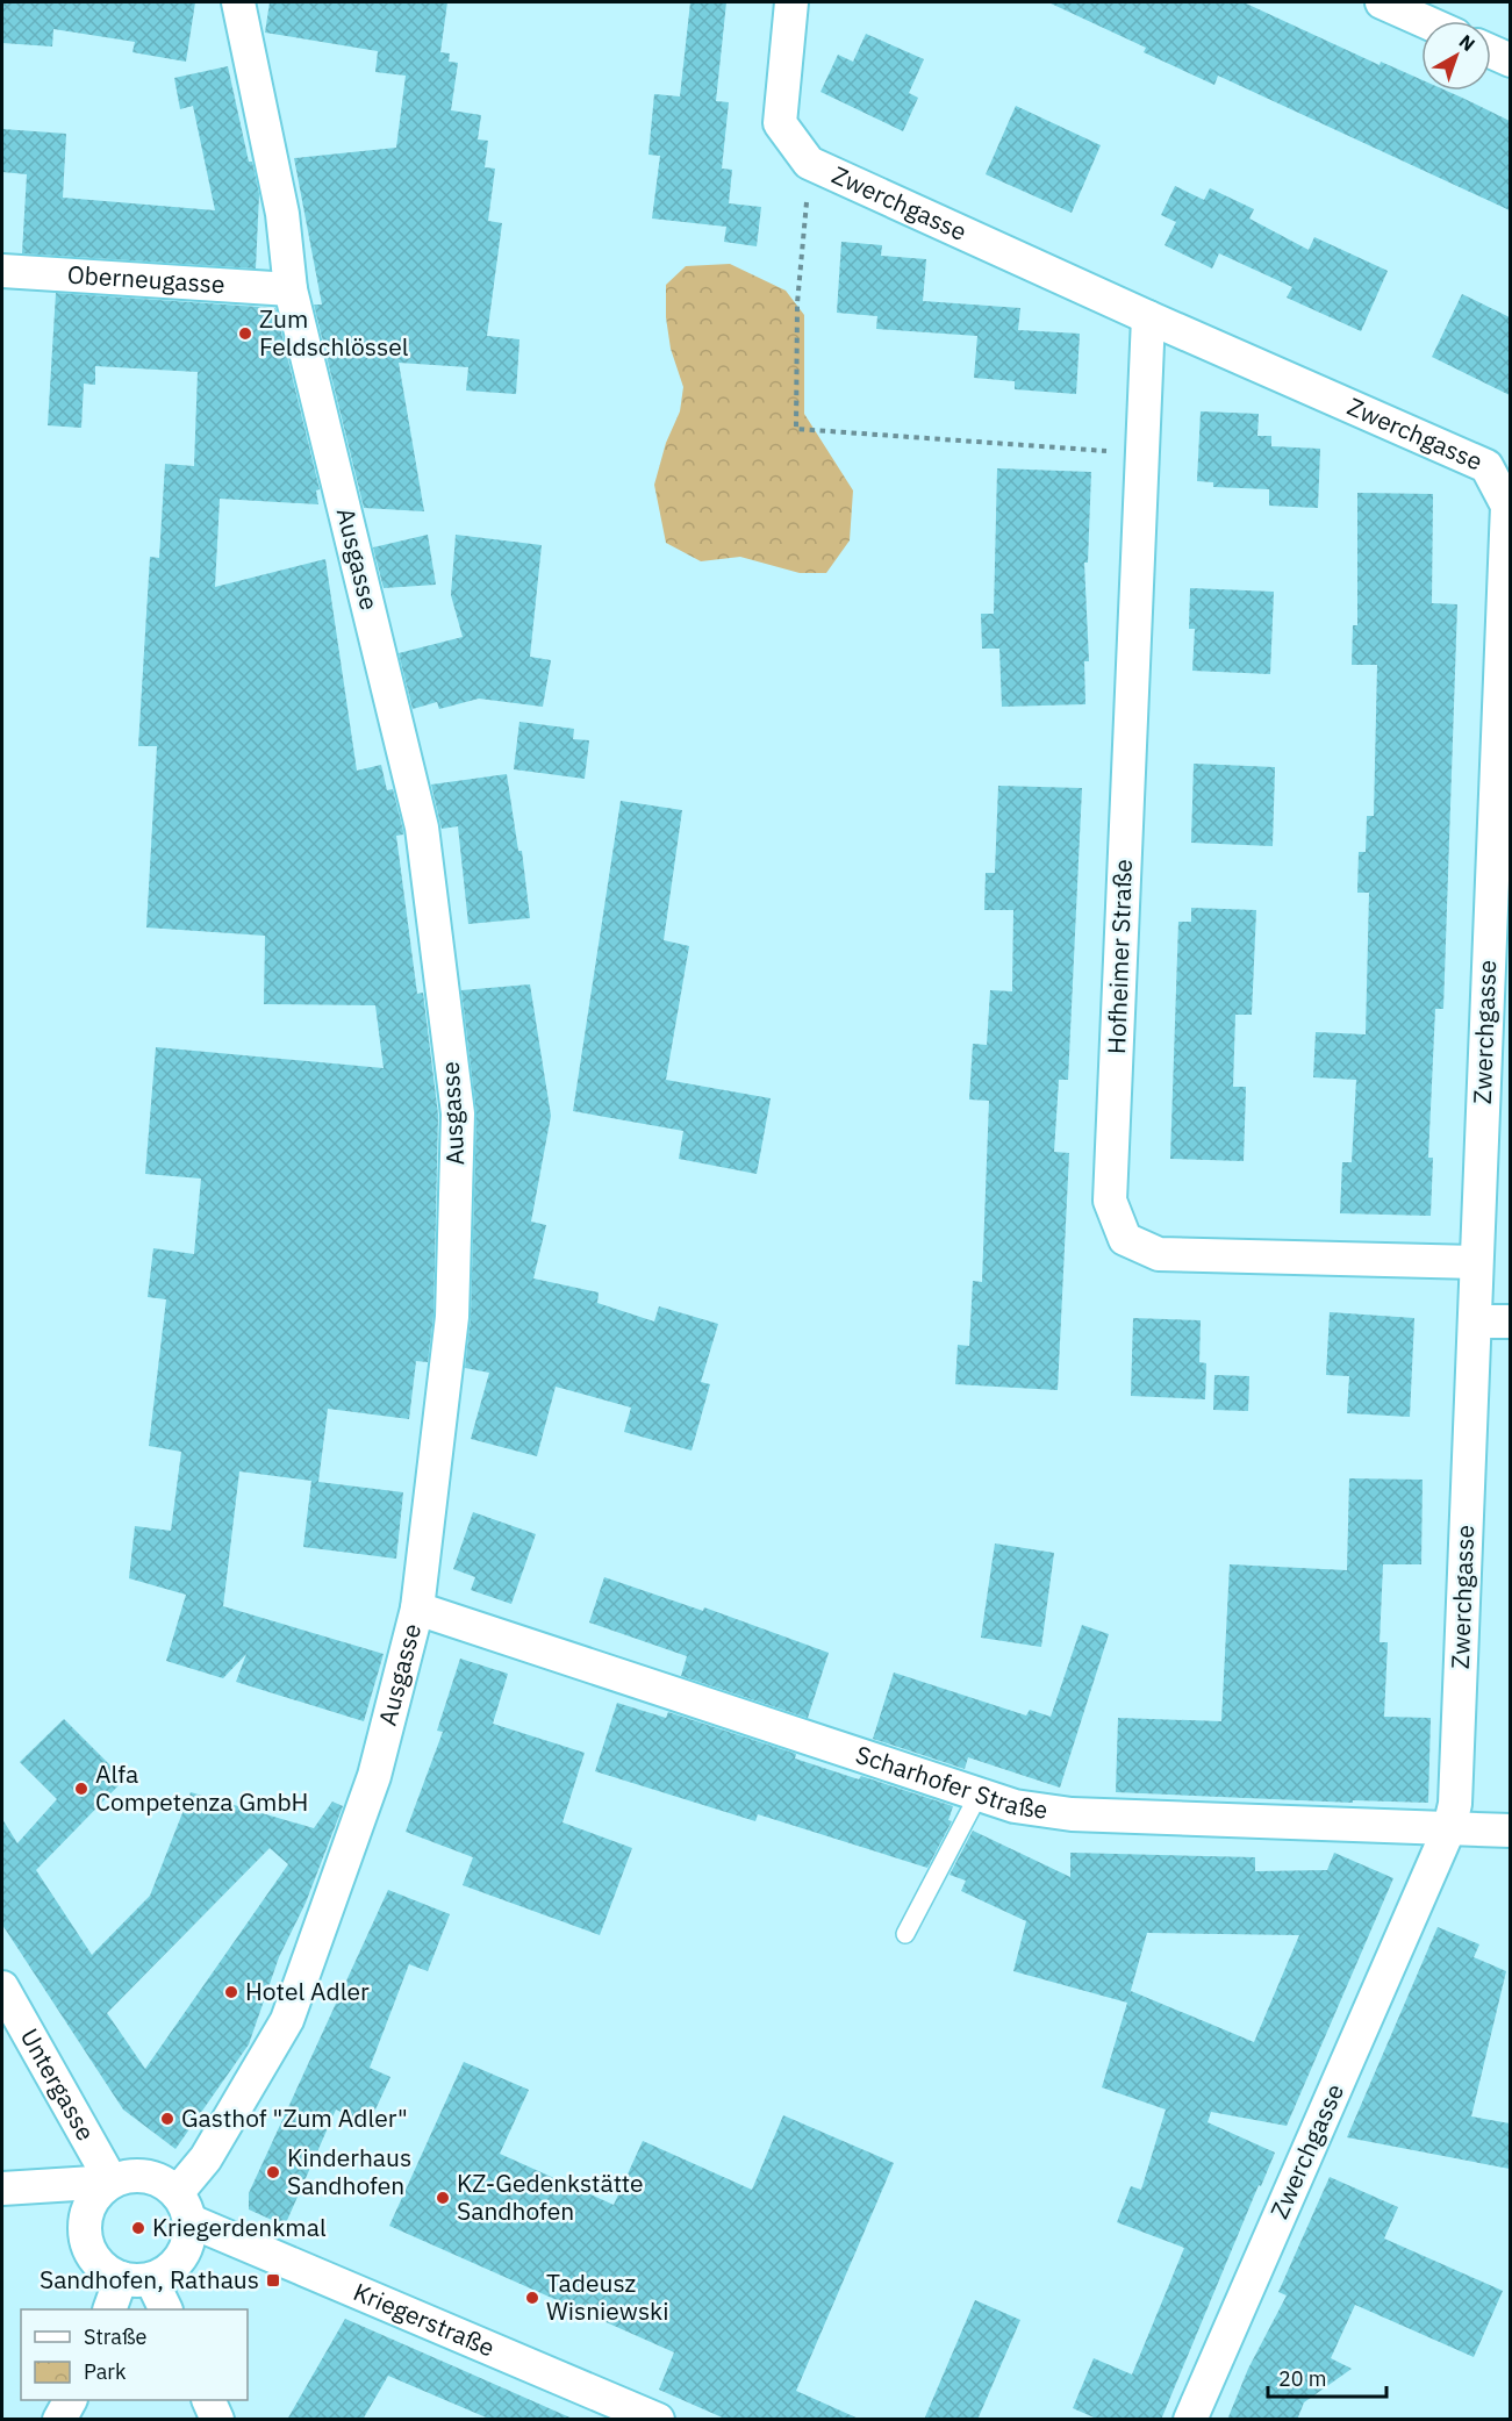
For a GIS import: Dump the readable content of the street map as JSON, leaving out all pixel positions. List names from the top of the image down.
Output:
{
  "streets": {
    "street": [
      "Zwerchgasse",
      "Oberneugasse",
      "Ausgasse",
      "Hofheimer Straße",
      "Scharhofer Straße",
      "Untergasse",
      "Kriegerstraße"
    ]
  },
  "crossings": [
    ["Zwerchgasse", "Hofheimer Straße"],
    ["Zwerchgasse", "Scharhofer Straße"],
    ["Oberneugasse", "Ausgasse"],
    ["Ausgasse", "Scharhofer Straße"],
    ["Ausgasse", "Untergasse"],
    ["Ausgasse", "Kriegerstraße"],
    ["Untergasse", "Kriegerstraße"]
  ],
  "places": {
    "other": [
      "Zum Feldschlössel",
      "Alfa Competenza GmbH",
      "Hotel Adler",
      "Gasthof \"Zum Adler\"",
      "Kinderhaus Sandhofen",
      "KZ-Gedenkstätte Sandhofen",
      "Kriegerdenkmal",
      "Tadeusz Wisniewski"
    ],
    "transit": ["Sandhofen, Rathaus"]
  },
  "legend": ["Straße", "Park"],
  "scale_bar": "20 m",
  "north": "top right"
}
